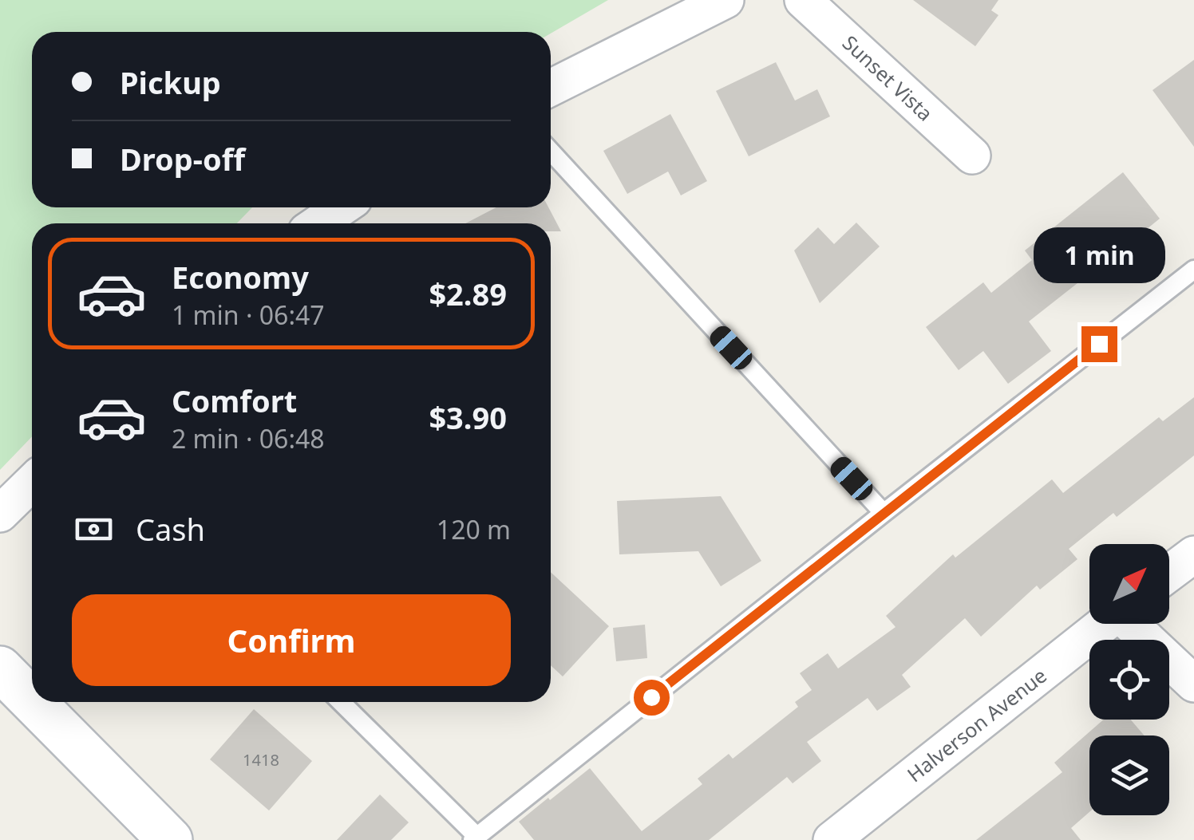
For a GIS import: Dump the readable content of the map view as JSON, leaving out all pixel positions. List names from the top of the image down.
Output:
{
  "streets": {
    "street": ["Sunset Vista", "Halverson Avenue"]
  },
  "house_numbers": ["1418"],
  "north": "top right",
  "page": {
    "banner": ["Pickup", "Drop-off"],
    "bubble": "1 min",
    "list": [
      {
        "name": "Economy",
        "note": "1 min · 06:47",
        "value": "$2.89"
      },
      {
        "name": "Comfort",
        "note": "2 min · 06:48",
        "value": "$3.90"
      }
    ],
    "pay": ["Cash", "120 m"],
    "buttons": "Confirm"
  }
}
